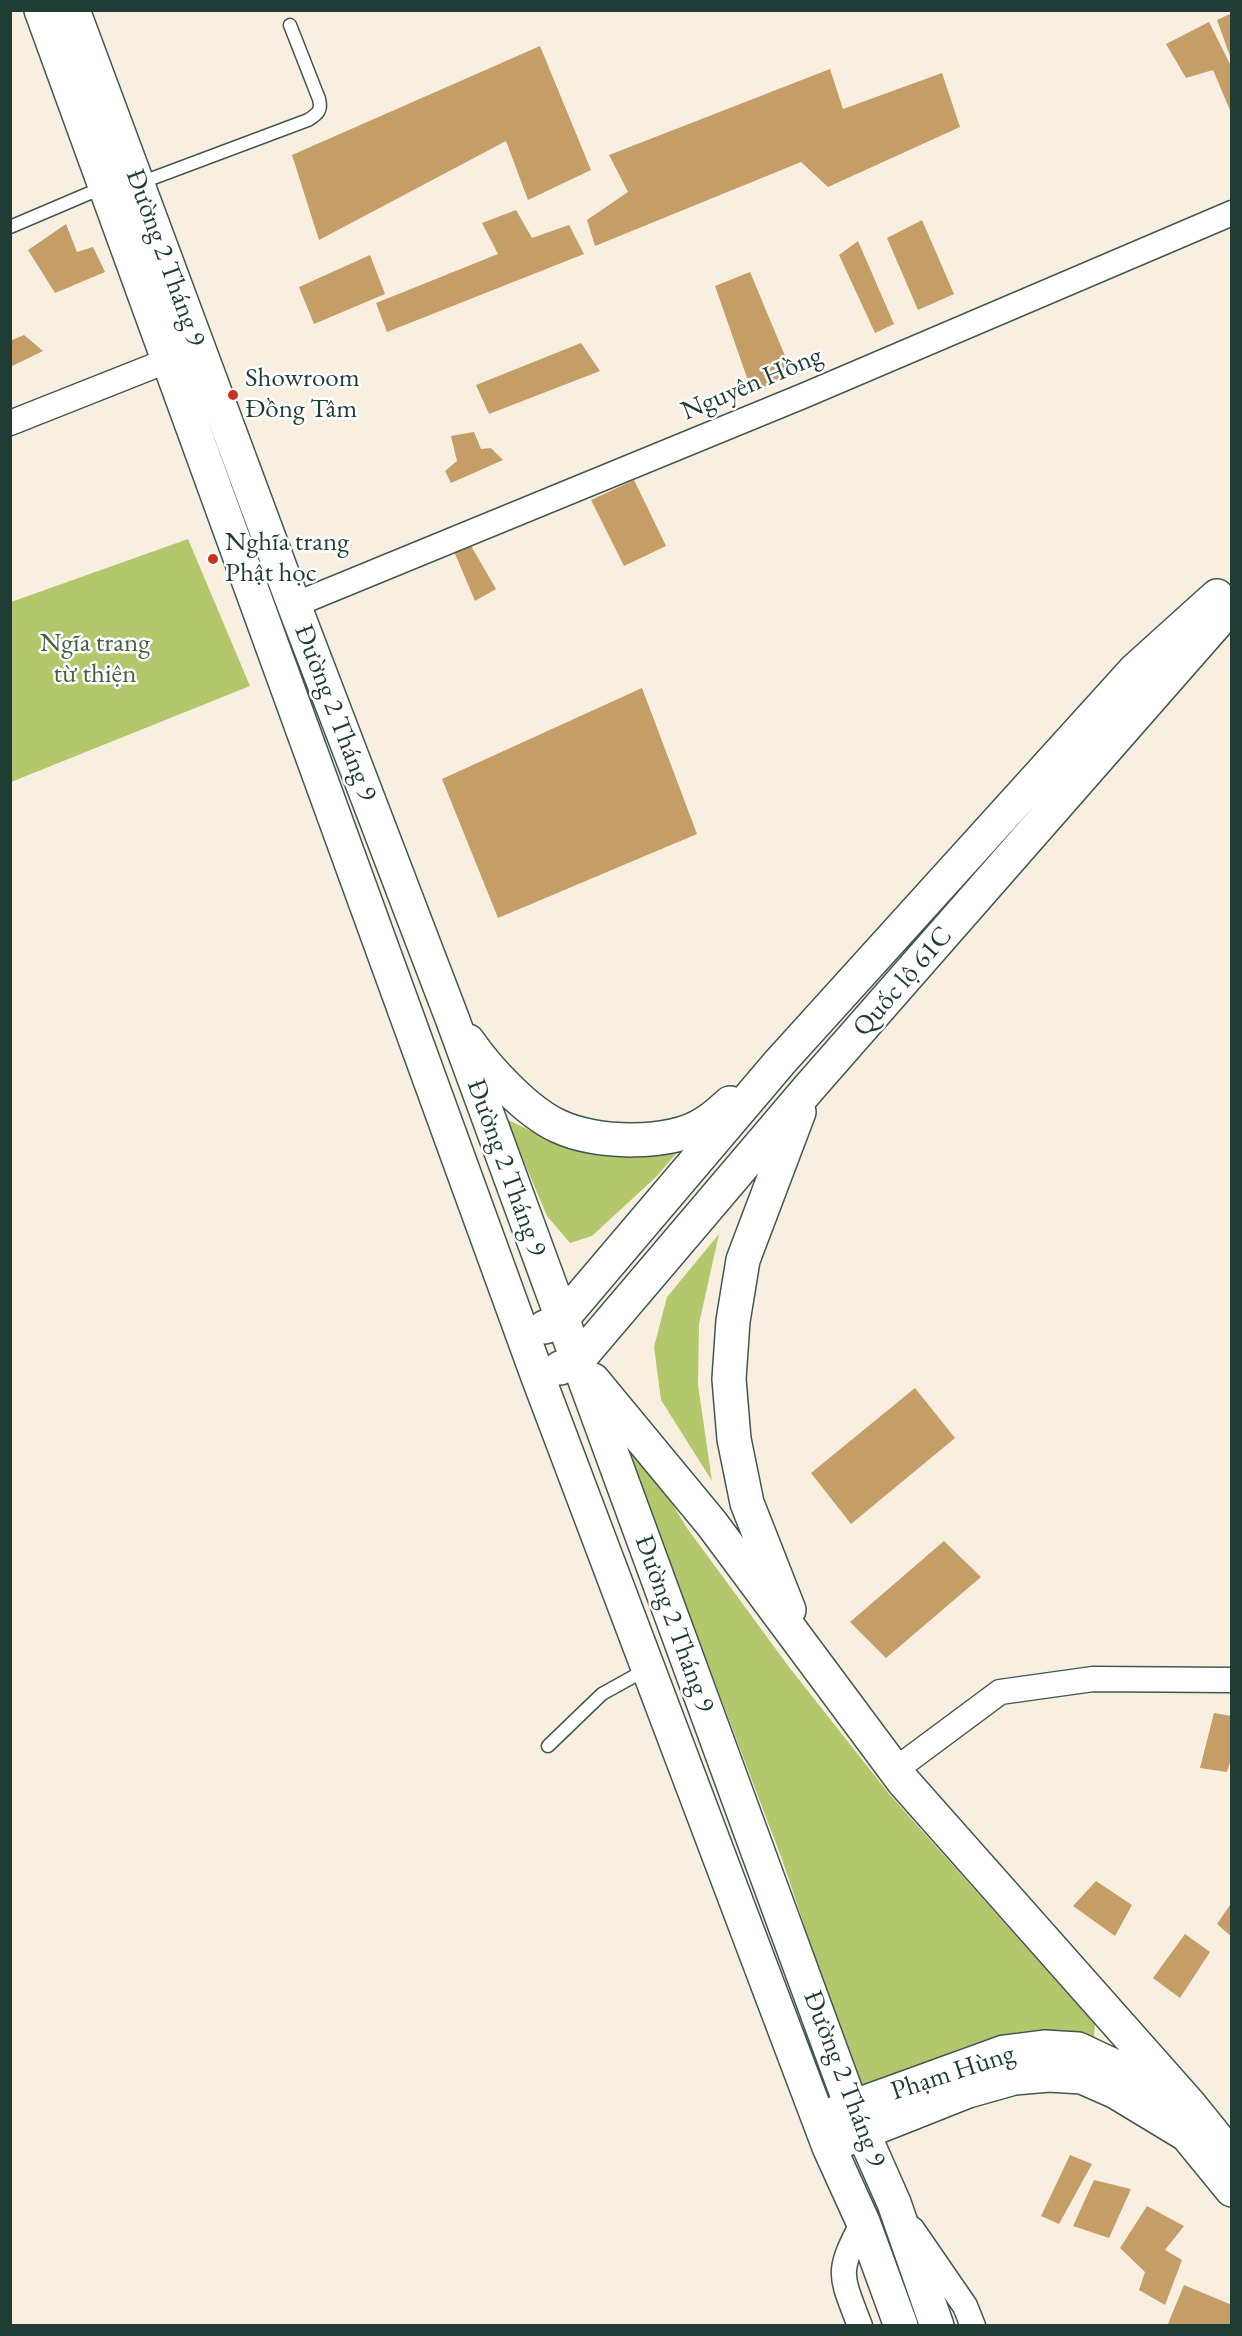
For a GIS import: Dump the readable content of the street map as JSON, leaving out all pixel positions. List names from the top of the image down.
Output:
{
  "streets": {
    "highway": ["Đường 2 Tháng 9", "Quốc lộ 61C", "Phạm Hùng"],
    "street": ["Nguyên Hồng"]
  },
  "crossings": [
    ["Đường 2 Tháng 9", "Nguyên Hồng"],
    ["Đường 2 Tháng 9", "Quốc lộ 61C"],
    ["Đường 2 Tháng 9", "Phạm Hùng"]
  ],
  "parks": ["Ngĩa trang từ thiện"],
  "places": ["Showroom Đồng Tâm", "Nghĩa trang Phật học"]
}
